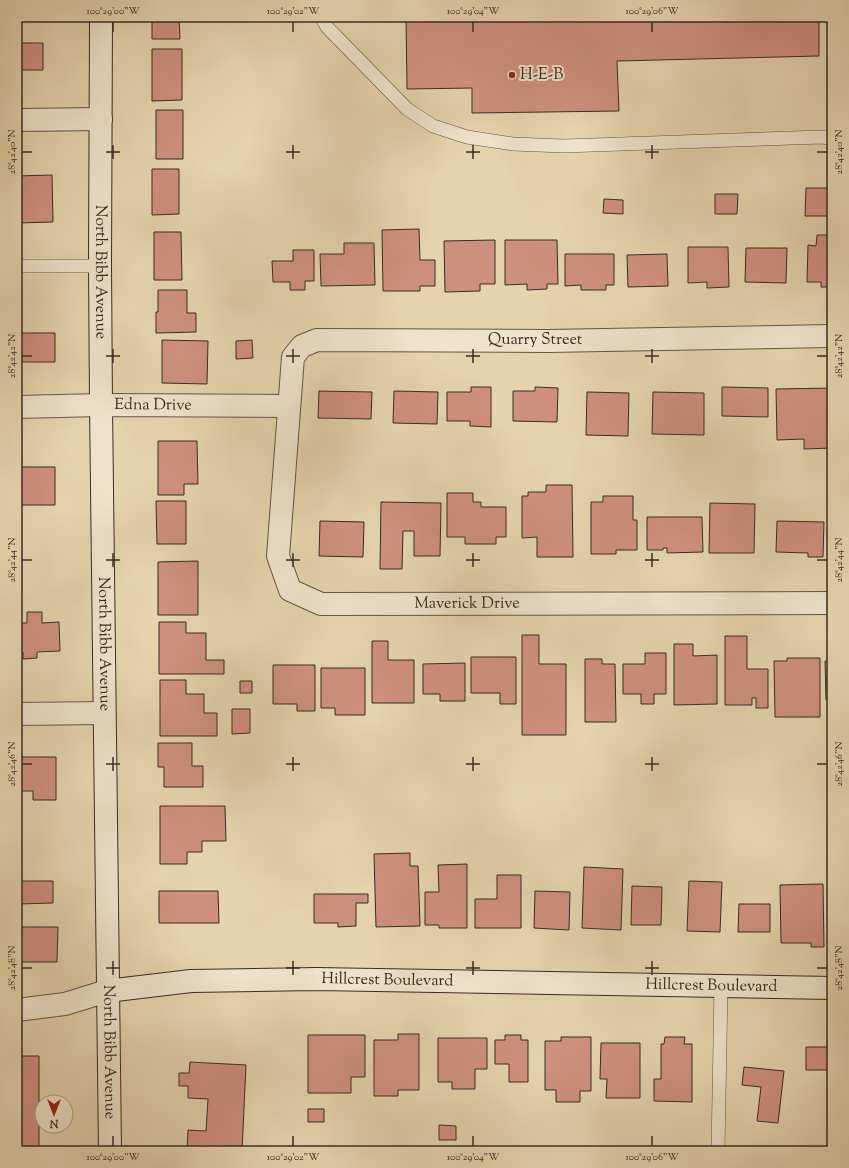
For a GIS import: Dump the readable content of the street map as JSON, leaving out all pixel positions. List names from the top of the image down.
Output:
{
  "streets": {
    "street": [
      "North Bibb Avenue",
      "Quarry Street",
      "Edna Drive",
      "Maverick Drive",
      "Hillcrest Boulevard"
    ]
  },
  "crossings": [
    ["North Bibb Avenue", "Edna Drive"],
    ["North Bibb Avenue", "Hillcrest Boulevard"],
    ["Quarry Street", "Edna Drive"],
    ["Quarry Street", "Maverick Drive"],
    ["Edna Drive", "Maverick Drive"]
  ],
  "places": ["H-E-B"],
  "north": "bottom",
  "coordinates": [
    "100°29'00\"W",
    "100°29'02\"W",
    "100°29'04\"W",
    "100°29'06\"W",
    "28°42'40\"N",
    "28°42'42\"N",
    "28°42'44\"N",
    "28°42'46\"N",
    "28°42'48\"N"
  ]
}
